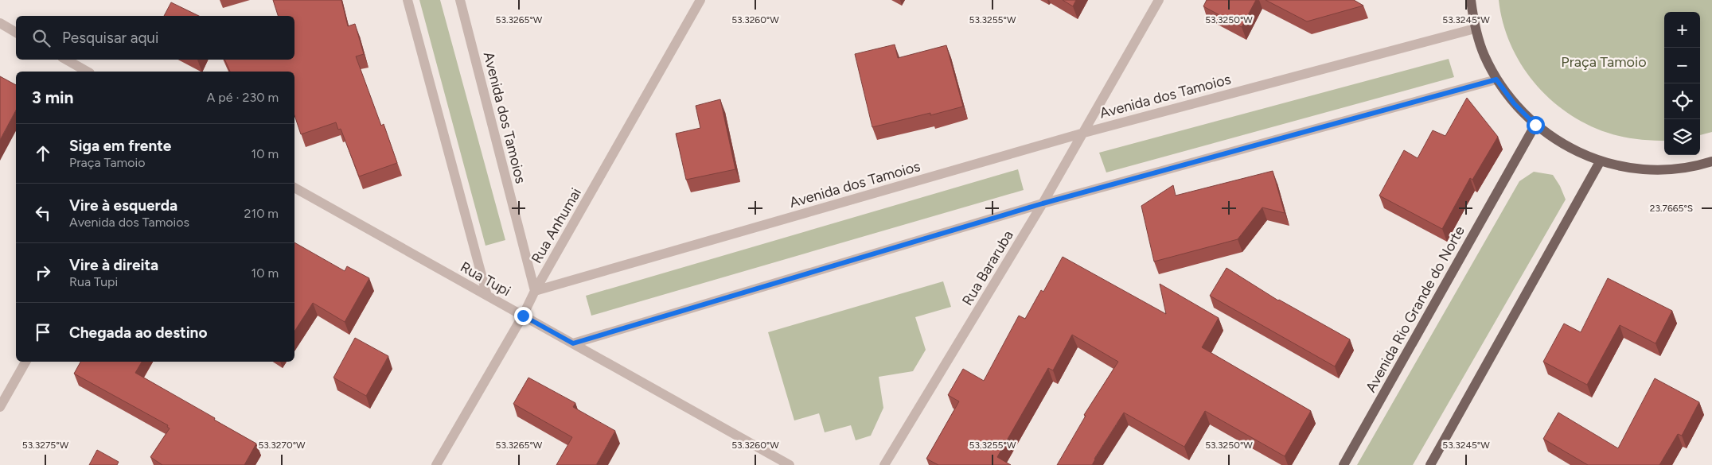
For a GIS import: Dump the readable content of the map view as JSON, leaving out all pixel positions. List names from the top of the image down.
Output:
{
  "streets": {
    "main road": ["Avenida Rio Grande do Norte"],
    "street": [
      "Avenida dos Tamoios",
      "Rua Anhumai",
      "Rua Bararuba",
      "Rua Tupi"
    ]
  },
  "crossings": [
    ["Avenida dos Tamoios", "Rua Anhumai"],
    ["Avenida dos Tamoios", "Rua Bararuba"],
    ["Rua Anhumai", "Rua Tupi"]
  ],
  "parks": ["Praça Tamoio"],
  "page": {
    "map_buttons": ["+", "−"],
    "search": "Pesquisar aqui",
    "heading": ["3 min", "A pé · 230 m"],
    "list": [
      ["Siga em frente", "Praça Tamoio", "10 m"],
      ["Vire à esquerda", "Avenida dos Tamoios", "210 m"],
      ["Vire à direita", "Rua Tupi", "10 m"],
      "Chegada ao destino"
    ]
  },
  "coordinates": [
    "53.3265°W",
    "53.3260°W",
    "53.3255°W",
    "53.3250°W",
    "53.3245°W",
    "23.7665°S",
    "53.3275°W",
    "53.3270°W"
  ]
}
